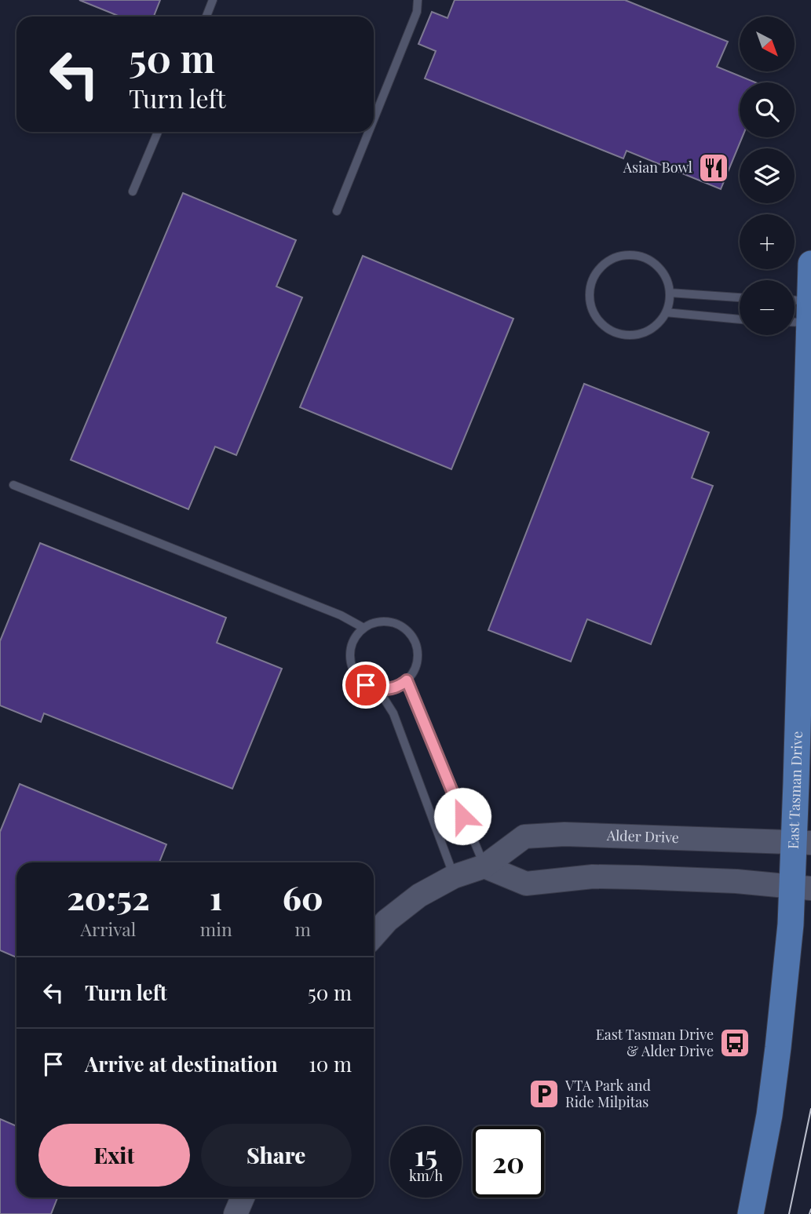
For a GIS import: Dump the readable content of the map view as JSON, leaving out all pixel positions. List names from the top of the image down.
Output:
{
  "streets": {
    "main road": ["East Tasman Drive"],
    "street": ["Alder Drive"]
  },
  "crossings": [
    ["East Tasman Drive", "Alder Drive"]
  ],
  "places": {
    "restaurant": ["Asian Bowl"],
    "bus stop": ["East Tasman Drive & Alder Drive"],
    "parking": ["VTA Park and Ride Milpitas"]
  },
  "north": "bottom right",
  "page": {
    "map_buttons": ["+", "−"],
    "turn": ["50 m", "Turn left"],
    "eta": [
      "20:52",
      "Arrival",
      "1",
      "min",
      "60",
      "m"
    ],
    "list": [
      {
        "name": "Turn left",
        "value": "50 m"
      },
      {
        "name": "Arrive at destination",
        "value": "10 m"
      }
    ],
    "buttons": ["Exit", "Share"],
    "speed": "15 km/h",
    "limit": "20"
  }
}
